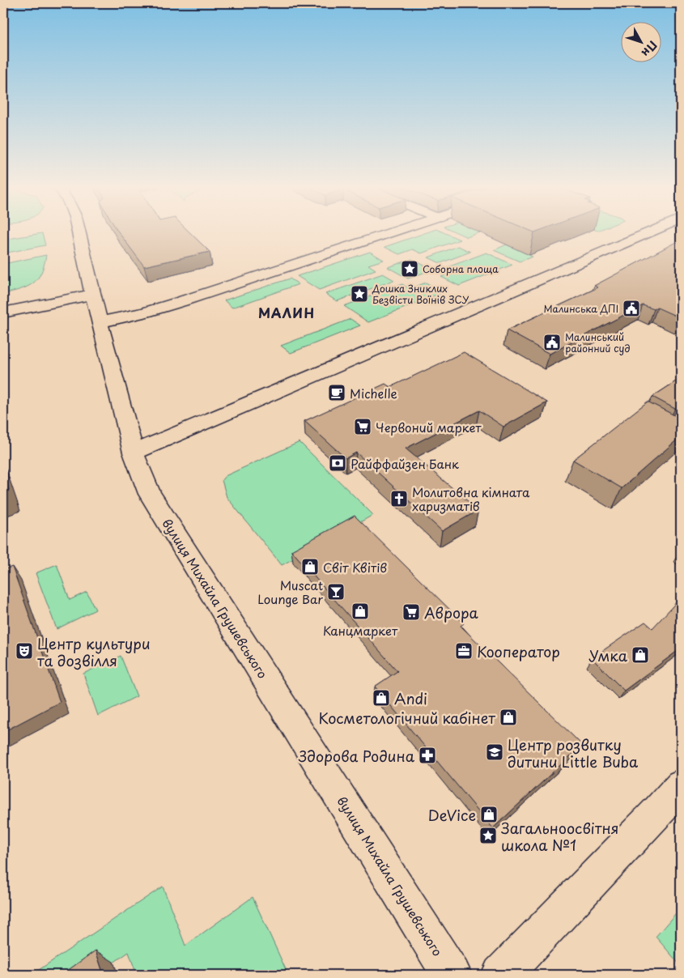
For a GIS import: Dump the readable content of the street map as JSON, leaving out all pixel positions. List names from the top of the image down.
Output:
{
  "streets": {
    "street": ["вулиця Михайла Грушевського"]
  },
  "districts": ["МАЛИН"],
  "places": {
    "place": ["Соборна площа", "Дошка Зниклих Безвісти Воїнів ЗСУ", "Загальноосвітня школа №1"],
    "public building": ["Малинська ДПІ", "Малинський районний суд"],
    "cafe": ["Michelle"],
    "supermarket": ["Червоний маркет", "Аврора"],
    "bank": ["Райффайзен Банк"],
    "church": ["Молитовна кімната харизматів"],
    "shop": [
      "Світ Квітів",
      "Канцмаркет",
      "Умка",
      "Andi",
      "Косметологічний кабінет",
      "DeVice"
    ],
    "bar": ["Muscat Lounge Bar"],
    "theatre": ["Центр культури та дозвілля"],
    "office": ["Кооператор"],
    "school or university": ["Центр розвитку дитини Little Buba"],
    "pharmacy": ["Здорова Родина"]
  },
  "north": "bottom right"
}
